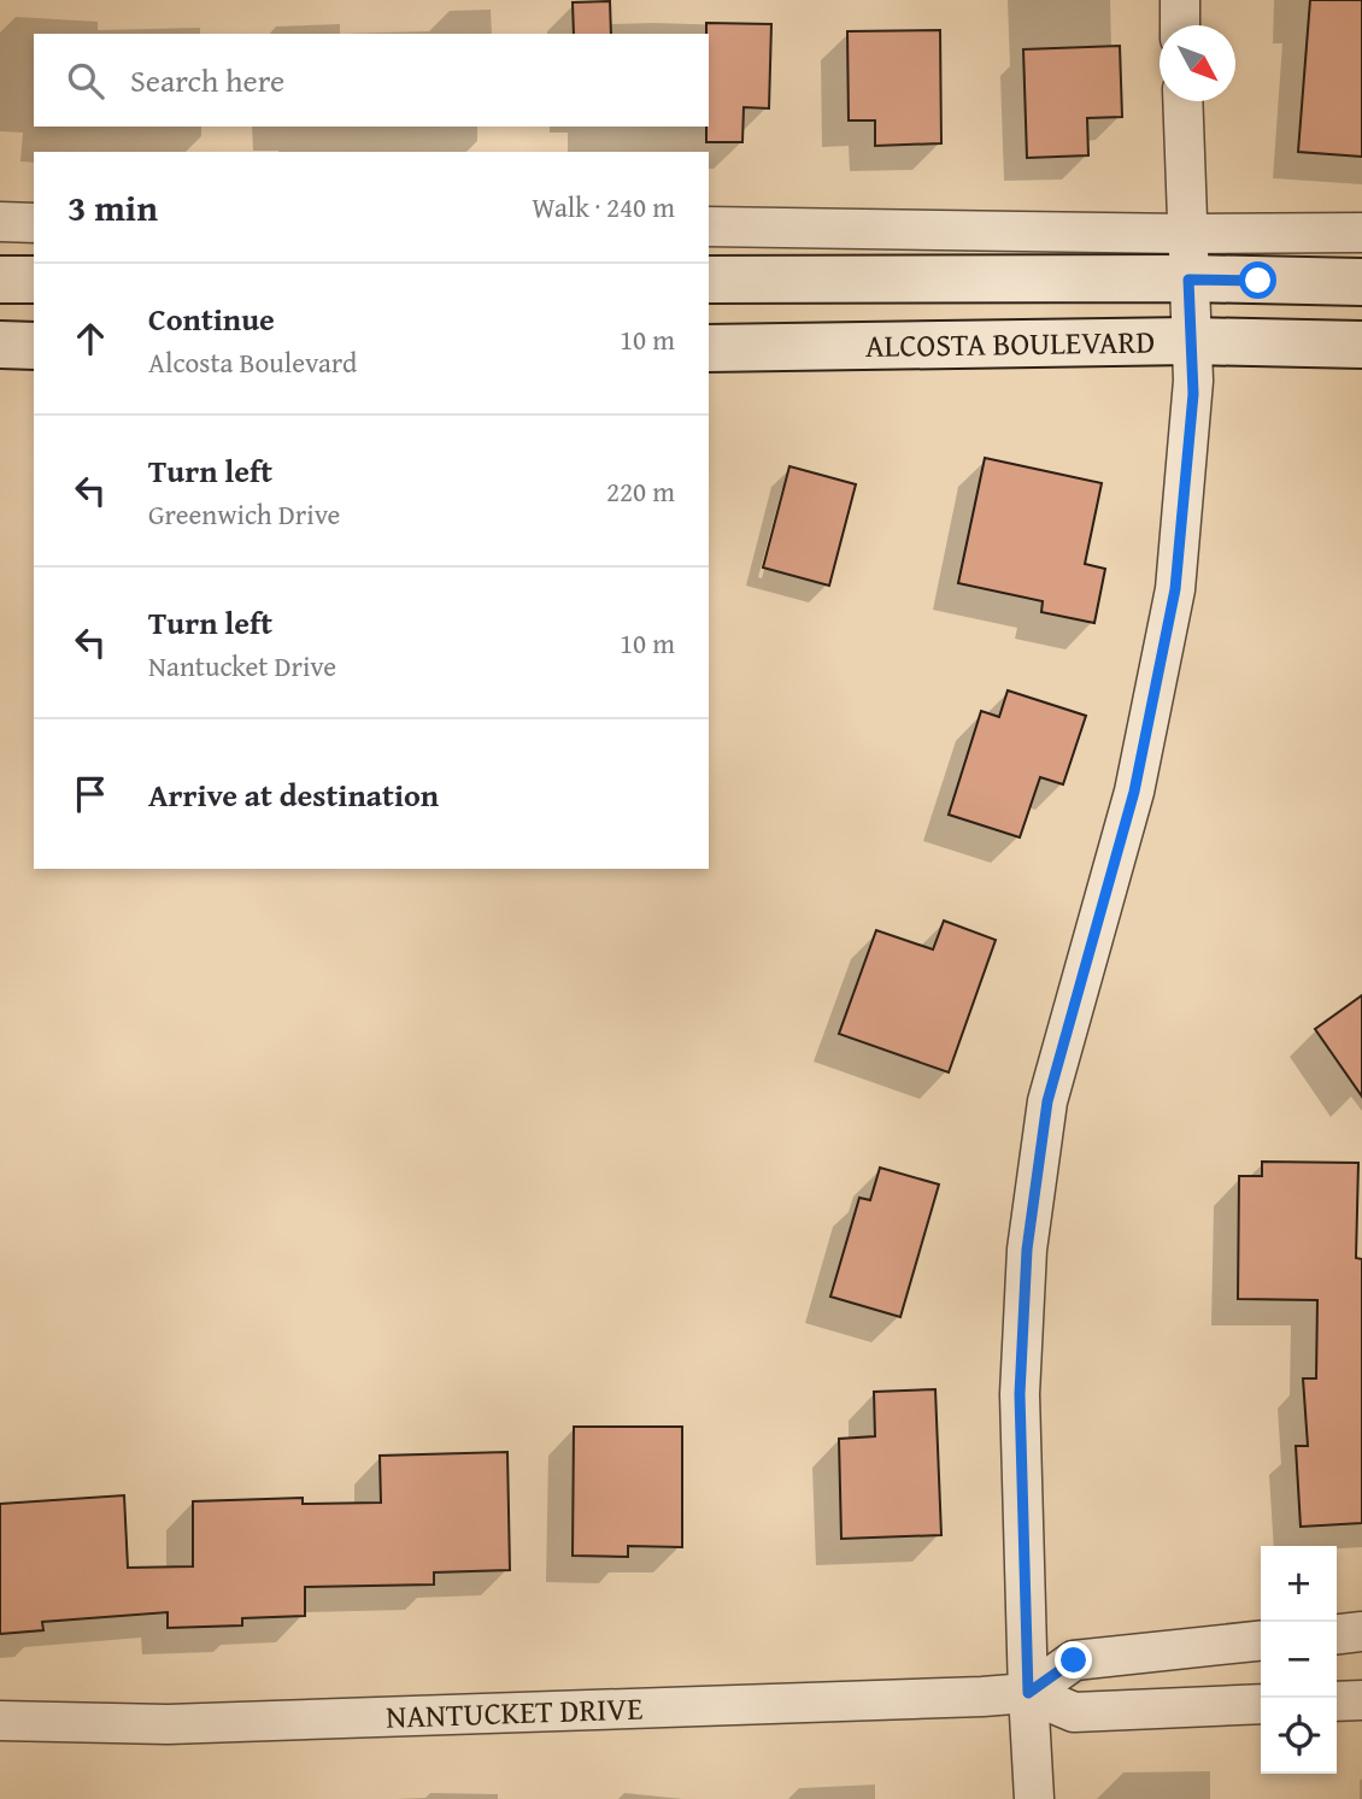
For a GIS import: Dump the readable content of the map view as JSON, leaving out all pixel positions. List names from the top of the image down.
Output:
{
  "streets": {
    "main road": ["ALCOSTA BOULEVARD"],
    "street": ["NANTUCKET DRIVE"]
  },
  "north": "bottom right",
  "page": {
    "search": "Search here",
    "heading": ["3 min", "Walk · 240 m"],
    "list": [
      ["Continue", "Alcosta Boulevard", "10 m"],
      ["Turn left", "Greenwich Drive", "220 m"],
      ["Turn left", "Nantucket Drive", "10 m"],
      "Arrive at destination"
    ],
    "map_buttons": ["+", "−"]
  }
}
